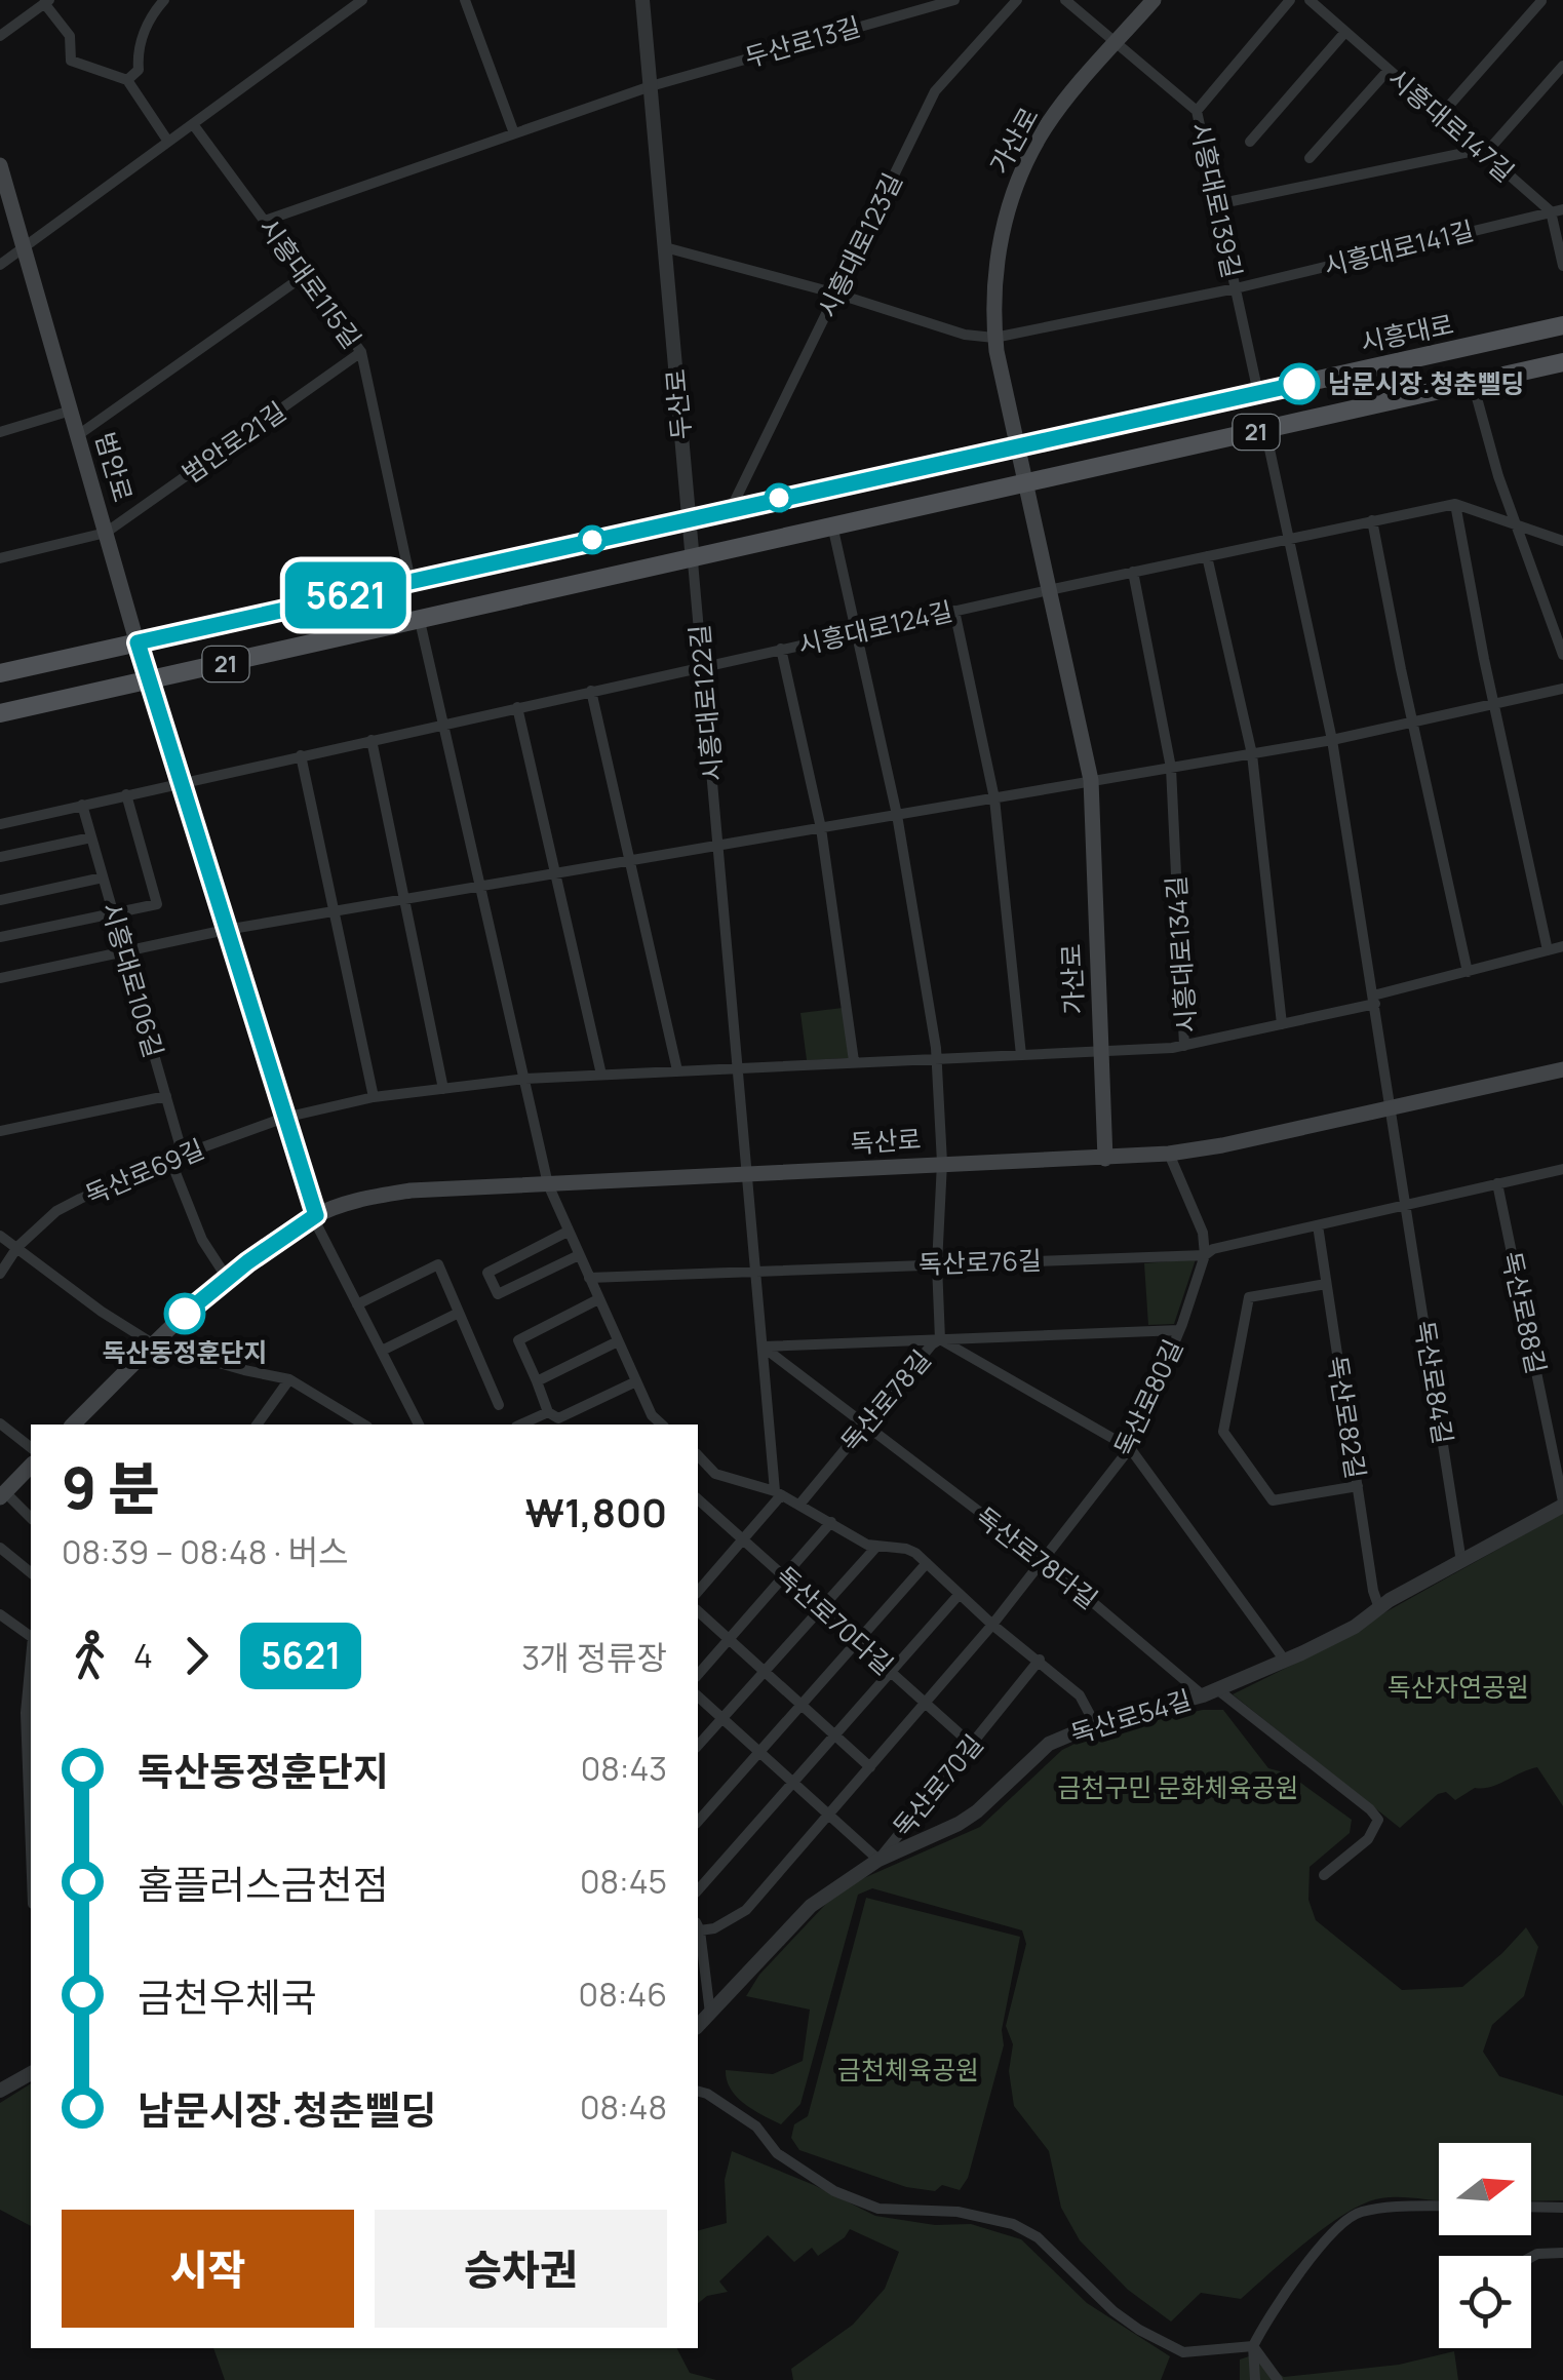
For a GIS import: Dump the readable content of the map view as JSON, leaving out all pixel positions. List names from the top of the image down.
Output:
{
  "streets": {
    "main road": [
      "가산로",
      "시흥대로",
      "21",
      "범안로",
      "독산로"
    ],
    "street": [
      "두산로13길",
      "시흥대로147길",
      "시흥대로139길",
      "시흥대로123길",
      "시흥대로141길",
      "시흥대로115길",
      "두산로",
      "범안로21길",
      "시흥대로124길",
      "시흥대로122길",
      "시흥대로134길",
      "시흥대로106길",
      "독산로69길",
      "독산로76길",
      "독산로88길",
      "독산로84길",
      "독산로80길",
      "독산로78길",
      "독산로82길",
      "독산로78다길",
      "독산로70다길",
      "독산로54길",
      "독산로70길"
    ]
  },
  "crossings": [
    ["두산로13길", "시흥대로115길"],
    ["두산로13길", "두산로"],
    ["시흥대로147길", "시흥대로141길"],
    ["가산로", "시흥대로139길"],
    ["가산로", "시흥대로"],
    ["가산로", "21"],
    ["가산로", "시흥대로124길"],
    ["가산로", "독산로"],
    ["시흥대로139길", "시흥대로141길"],
    ["시흥대로139길", "시흥대로"],
    ["시흥대로123길", "시흥대로"],
    ["시흥대로115길", "시흥대로"],
    ["시흥대로115길", "범안로21길"],
    ["시흥대로", "두산로"],
    ["시흥대로", "범안로"],
    ["두산로", "21"],
    ["두산로", "시흥대로122길"],
    ["21", "범안로"],
    ["21", "시흥대로122길"],
    ["21", "독산로84길"],
    ["21", "독산로78길"],
    ["범안로21길", "범안로"],
    ["범안로", "독산로"],
    ["범안로", "독산로69길"],
    ["시흥대로124길", "시흥대로122길"],
    ["시흥대로124길", "독산로78길"],
    ["시흥대로122길", "독산로"],
    ["시흥대로122길", "독산로76길"],
    ["시흥대로122길", "독산로78다길"],
    ["시흥대로134길", "독산로84길"],
    ["시흥대로106길", "독산로69길"],
    ["독산로", "독산로84길"],
    ["독산로", "독산로78길"],
    ["독산로76길", "독산로80길"],
    ["독산로76길", "독산로78길"],
    ["독산로88길", "독산로54길"],
    ["독산로84길", "독산로54길"],
    ["독산로80길", "독산로78다길"],
    ["독산로80길", "독산로70다길"],
    ["독산로78길", "독산로78다길"],
    ["독산로82길", "독산로54길"],
    ["독산로78다길", "독산로54길"],
    ["독산로70다길", "독산로70길"],
    ["독산로54길", "독산로70길"]
  ],
  "parks": ["독산자연공원", "금천구민 문화체육공원", "금천체육공원"],
  "places": ["남문시장.청춘삘딩", "독산동정훈단지"],
  "lines": ["bus line 5621"],
  "north": "right",
  "page": {
    "on_map": "5621",
    "heading": ["9 분", "08:39 – 08:48 · 버스", "₩1,800"],
    "legs": ["4", "5621", "3개 정류장"],
    "list": [
      {
        "name": "독산동정훈단지",
        "value": "08:43"
      },
      {
        "name": "홈플러스금천점",
        "value": "08:45"
      },
      {
        "name": "금천우체국",
        "value": "08:46"
      },
      {
        "name": "남문시장.청춘삘딩",
        "value": "08:48"
      }
    ],
    "buttons": ["시작", "승차권"]
  }
}
